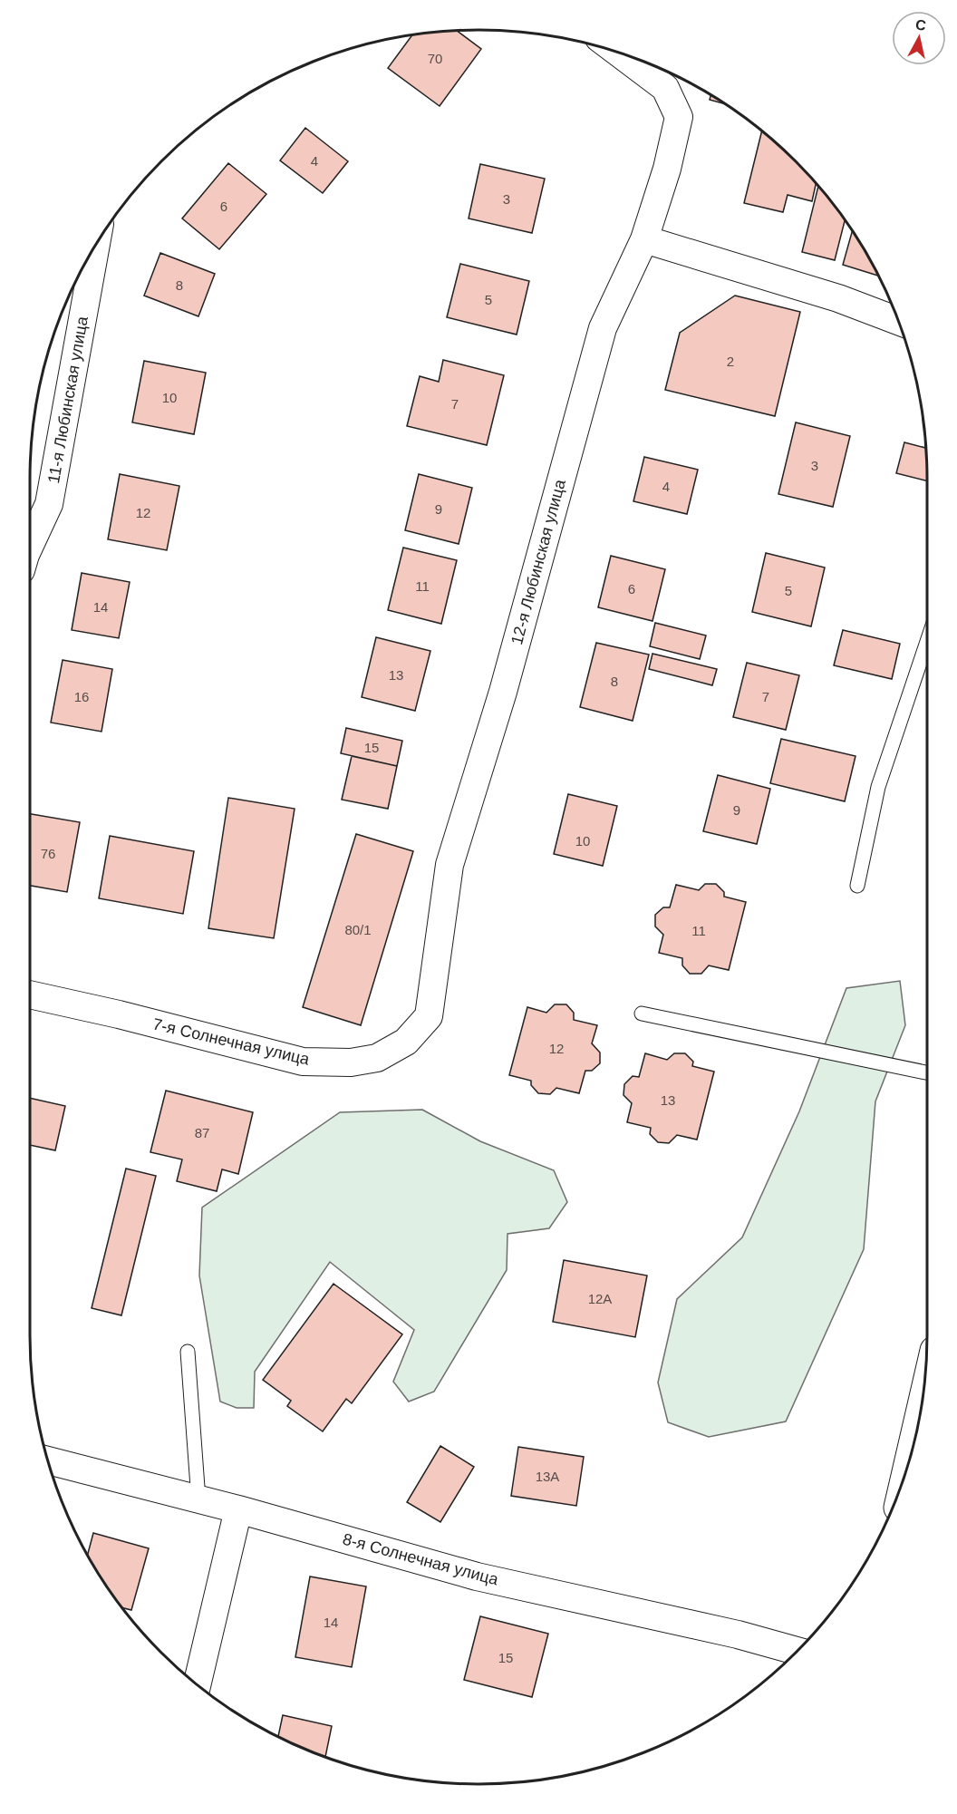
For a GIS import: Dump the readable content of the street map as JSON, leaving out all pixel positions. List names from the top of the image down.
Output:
{
  "streets": {
    "street": [
      "11-я Любинская улица",
      "12-я Любинская улица",
      "7-я Солнечная улица",
      "8-я Солнечная улица"
    ]
  },
  "crossings": [
    ["12-я Любинская улица", "7-я Солнечная улица"]
  ],
  "house_numbers": [
    "70",
    "4",
    "3",
    "6",
    "8",
    "5",
    "2",
    "10",
    "7",
    "3",
    "4",
    "9",
    "12",
    "11",
    "6",
    "5",
    "14",
    "13",
    "8",
    "16",
    "7",
    "15",
    "9",
    "10",
    "76",
    "80/1",
    "11",
    "12",
    "13",
    "87",
    "12А",
    "13А",
    "14",
    "15"
  ],
  "north": "top"
}
